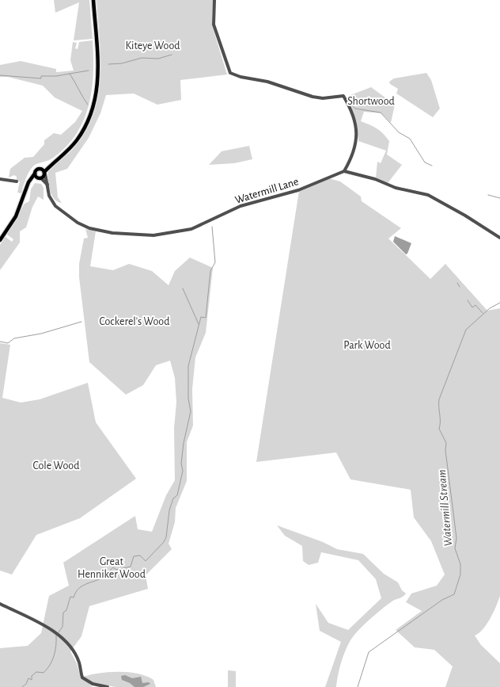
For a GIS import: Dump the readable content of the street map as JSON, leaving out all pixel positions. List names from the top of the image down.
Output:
{
  "streets": {
    "street": ["Watermill Lane"]
  },
  "water": ["Watermill Stream"],
  "parks": [
    "Kiteye Wood",
    "Shortwood",
    "Cockerel's Wood",
    "Park Wood",
    "Cole Wood",
    "Great Henniker Wood"
  ]
}
